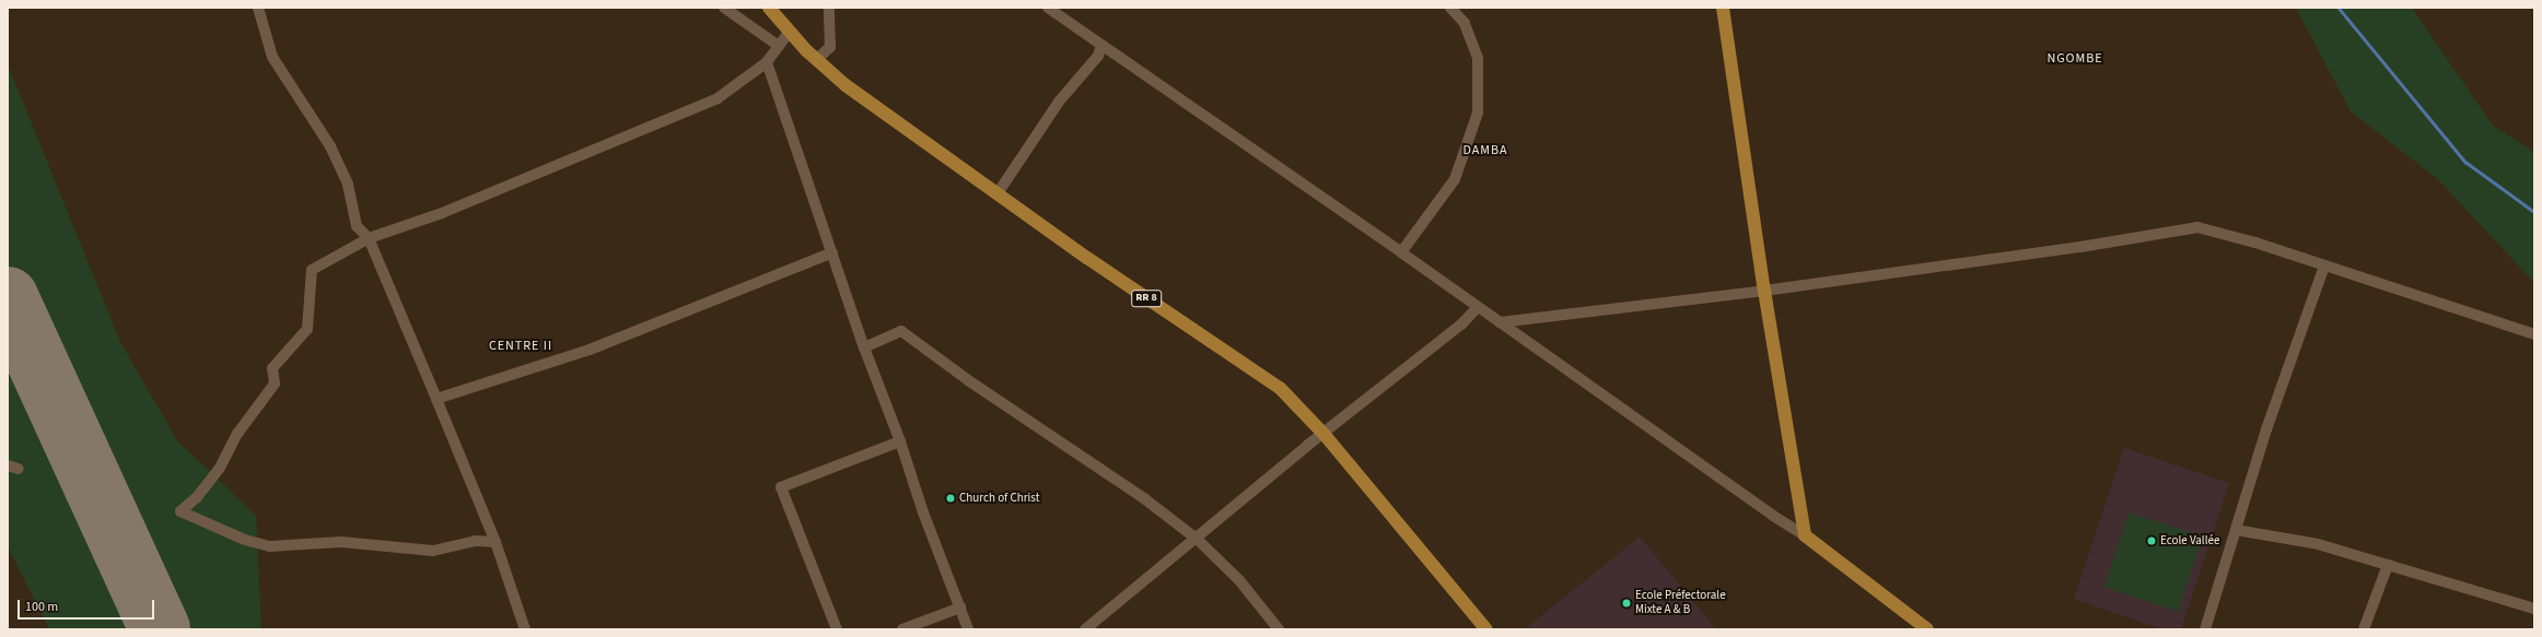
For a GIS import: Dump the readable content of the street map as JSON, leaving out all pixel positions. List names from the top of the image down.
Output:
{
  "streets": {
    "main road": ["RR 8"]
  },
  "districts": ["NGOMBE", "DAMBA", "CENTRE II"],
  "places": ["Church of Christ", "Ecole Vallée", "Ecole Préfectorale Mixte A & B"],
  "scale_bar": "100 m"
}
